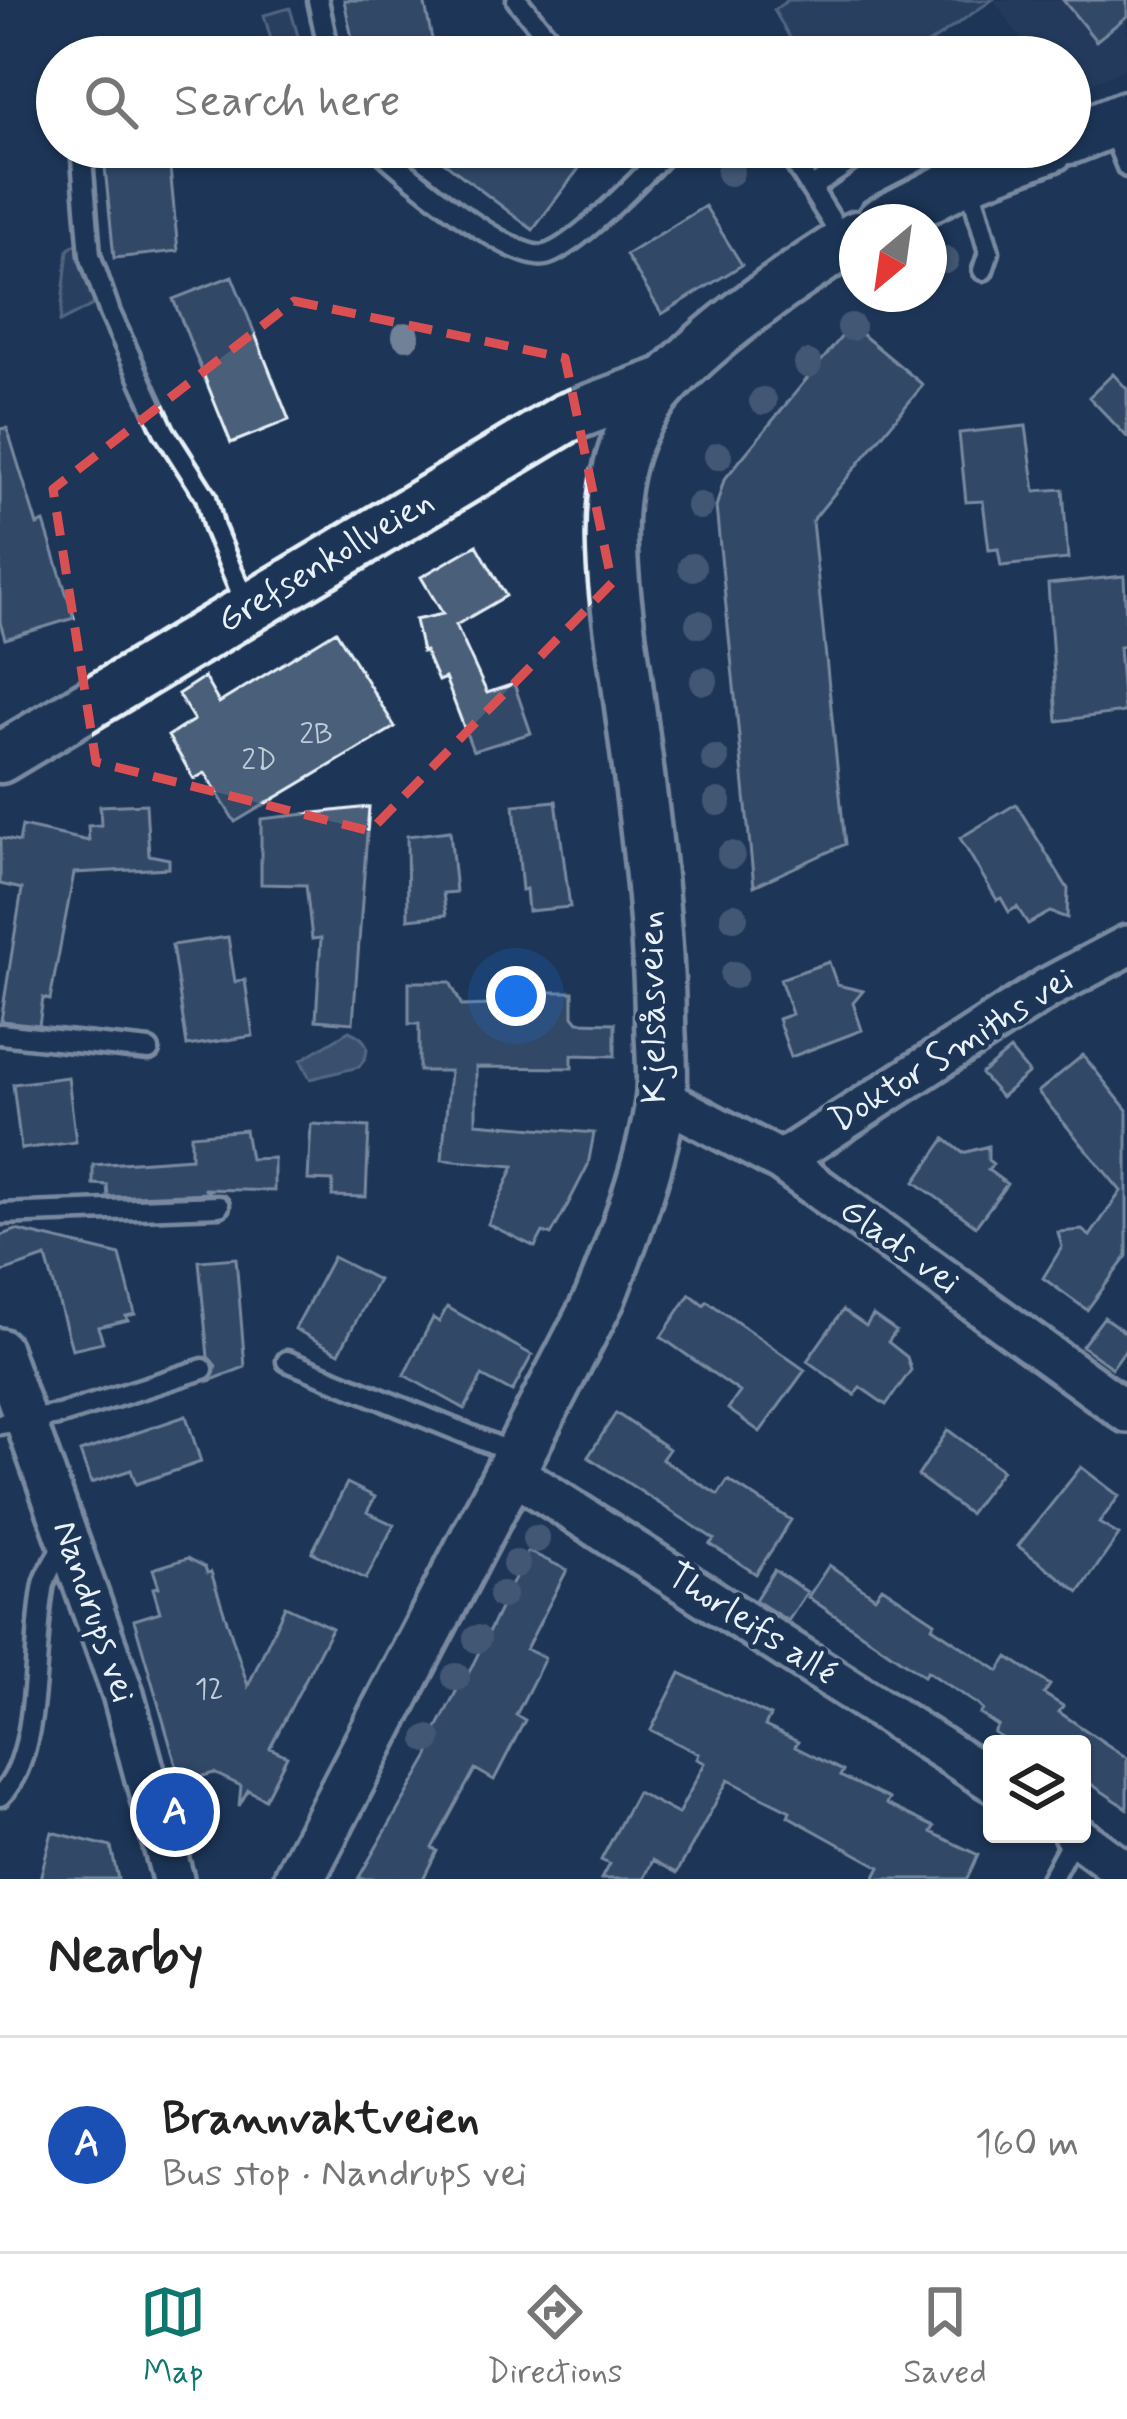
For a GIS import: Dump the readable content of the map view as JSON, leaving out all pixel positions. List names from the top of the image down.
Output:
{
  "streets": {
    "street": [
      "Grefsenkollveien",
      "Kjelsåsveien",
      "Doktor Smiths vei",
      "Glads vei",
      "Nandrups vei",
      "Thorleifs allé"
    ]
  },
  "crossings": [
    ["Grefsenkollveien", "Kjelsåsveien"],
    ["Kjelsåsveien", "Glads vei"],
    ["Kjelsåsveien", "Thorleifs allé"],
    ["Doktor Smiths vei", "Glads vei"]
  ],
  "house_numbers": ["2B", "2D", "12"],
  "north": "bottom left",
  "page": {
    "search": "Search here",
    "pins": "A",
    "heading": "Nearby",
    "list": [
      {
        "mark": "A",
        "name": "Brannvaktveien",
        "note": "Bus stop · Nandrups vei",
        "value": "160 m"
      }
    ],
    "nav": ["Map", "Directions", "Saved"]
  }
}
